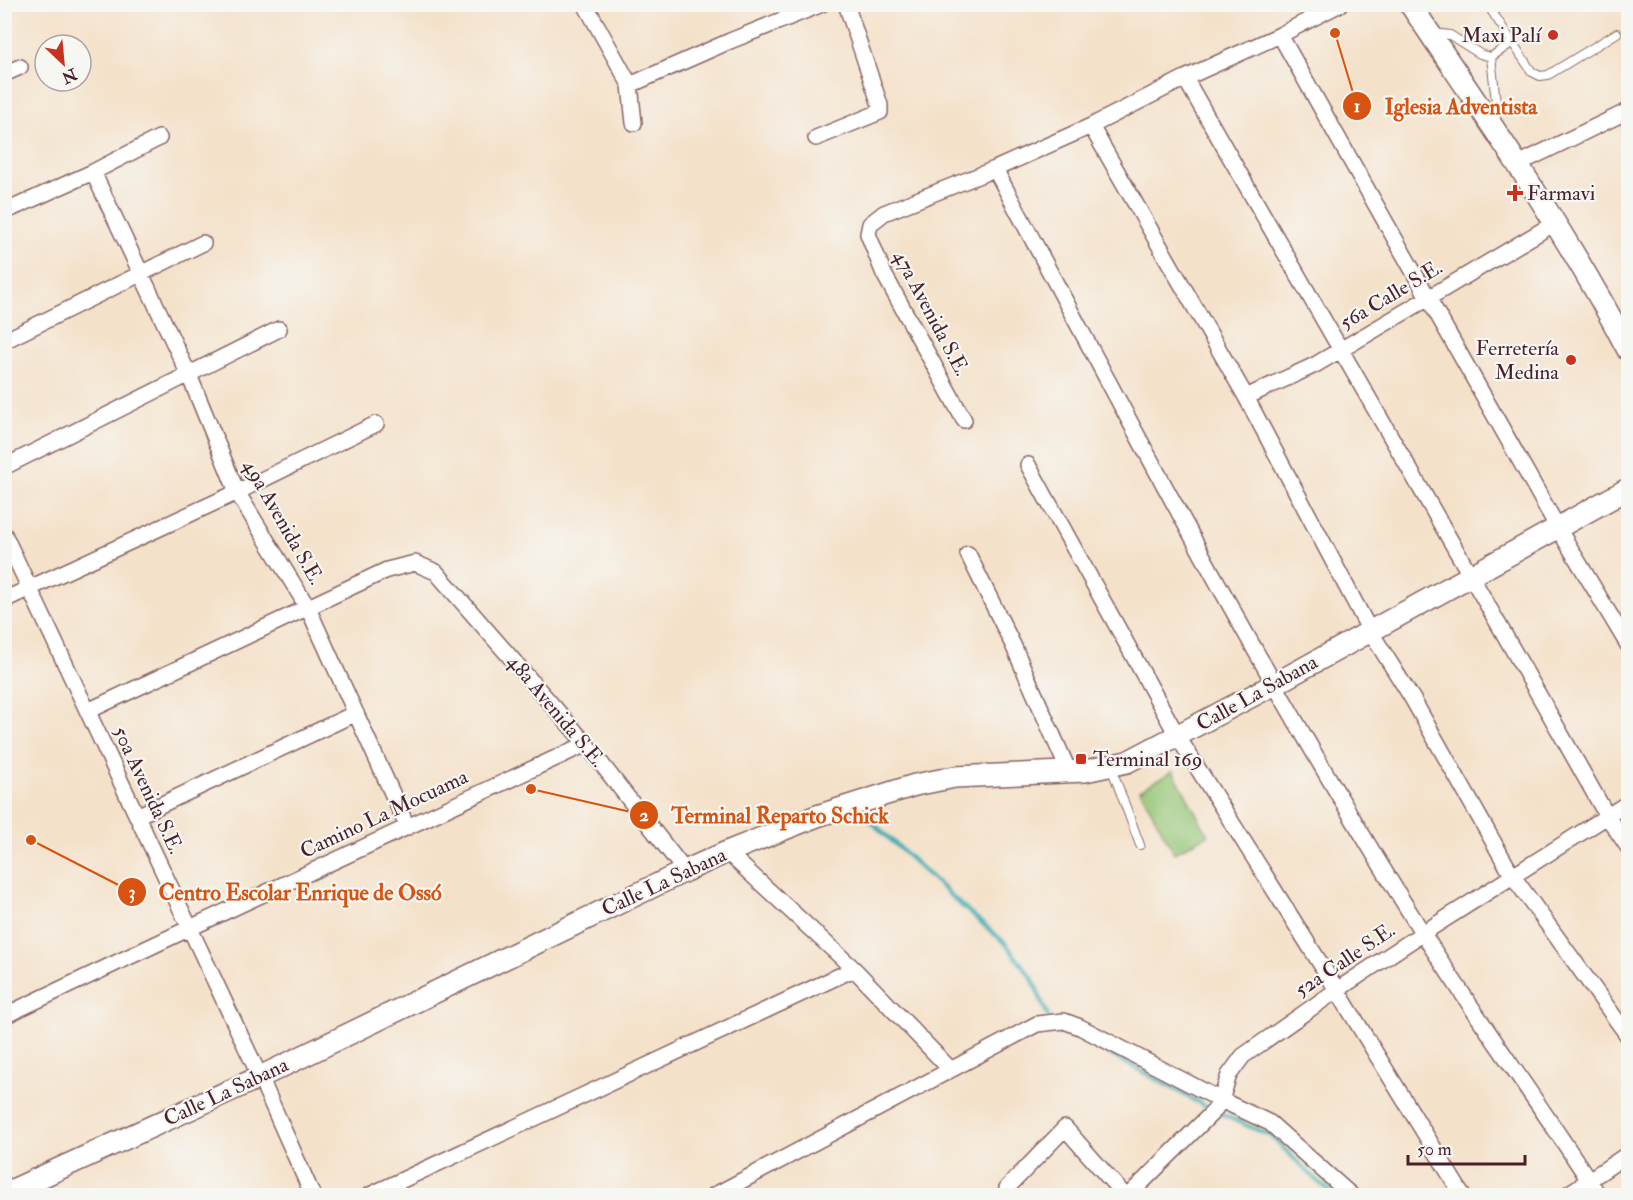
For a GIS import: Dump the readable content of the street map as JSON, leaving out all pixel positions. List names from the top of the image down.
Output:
{
  "streets": {
    "street": [
      "56a Calle S.E.",
      "47a Avenida S.E.",
      "49a Avenida S.E.",
      "Calle La Sabana",
      "48a Avenida S.E.",
      "50a Avenida S.E.",
      "Camino La Mocuama",
      "52a Calle S.E."
    ]
  },
  "crossings": [
    ["49a Avenida S.E.", "48a Avenida S.E."],
    ["49a Avenida S.E.", "Camino La Mocuama"],
    ["Calle La Sabana", "48a Avenida S.E."],
    ["Calle La Sabana", "50a Avenida S.E."],
    ["48a Avenida S.E.", "Camino La Mocuama"],
    ["50a Avenida S.E.", "Camino La Mocuama"]
  ],
  "places": {
    "other": [
      "Iglesia Adventista",
      "Maxi Palí",
      "Ferretería Medina",
      "Terminal Reparto Schick",
      "Centro Escolar Enrique de Ossó"
    ],
    "health": ["Farmavi"],
    "transit": ["Terminal 169"]
  },
  "scale_bar": "50 m",
  "north": "bottom right"
}
